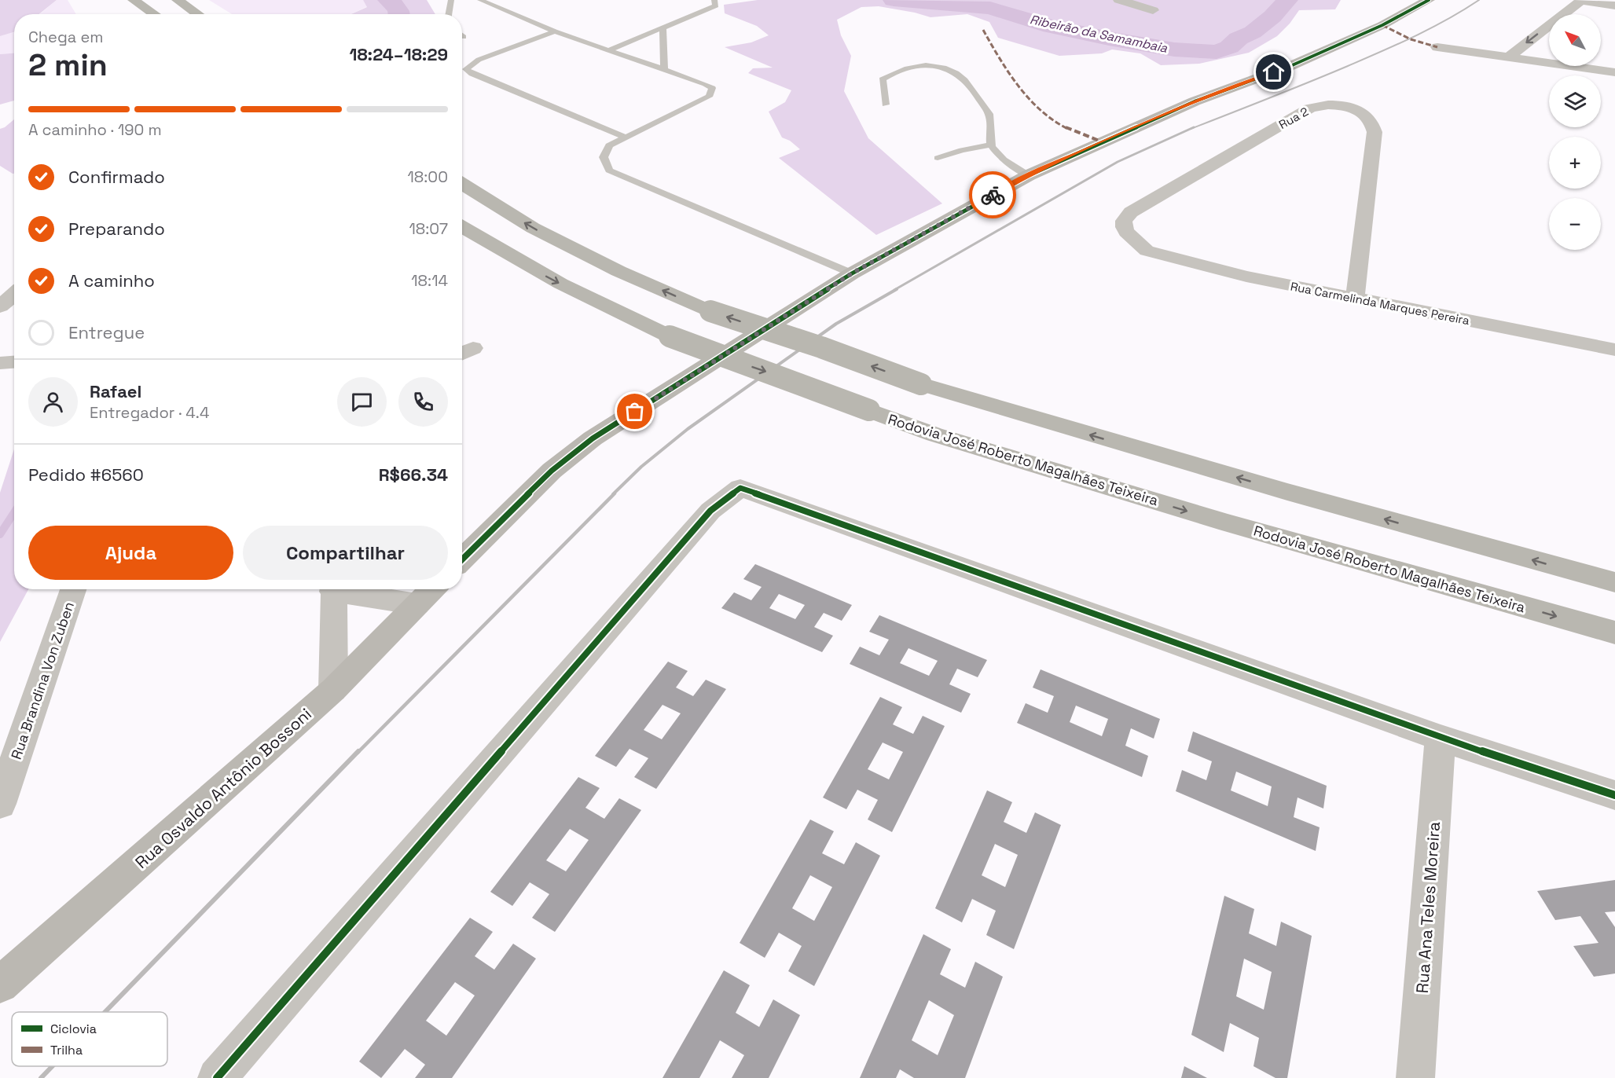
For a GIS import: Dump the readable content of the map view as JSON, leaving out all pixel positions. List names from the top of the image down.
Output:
{
  "streets": {
    "highway": ["Rodovia José Roberto Magalhães Teixeira"],
    "street": [
      "Rua 2",
      "Rua Carmelinda Marques Pereira",
      "Rua Brandina Von Zuben",
      "Rua Osvaldo Antônio Bossoni",
      "Rua Ana Teles Moreira"
    ]
  },
  "crossings": [
    ["Rua 2", "Rua Carmelinda Marques Pereira"]
  ],
  "water": ["Ribeirão da Samambaia"],
  "legend": ["Ciclovia", "Trilha"],
  "north": "top left",
  "page": {
    "map_buttons": ["+", "−"],
    "heading": ["2 min", "Chega em", "18:24–18:29"],
    "panel": [
      "Rafael",
      "Entregador · 4.4",
      "Pedido #6560",
      "R$66.34"
    ],
    "bar": "A caminho · 190 m",
    "list": [
      ["Confirmado", "18:00"],
      ["Preparando", "18:07"],
      ["A caminho", "18:14"],
      "Entregue"
    ],
    "buttons": ["Ajuda", "Compartilhar"]
  }
}
